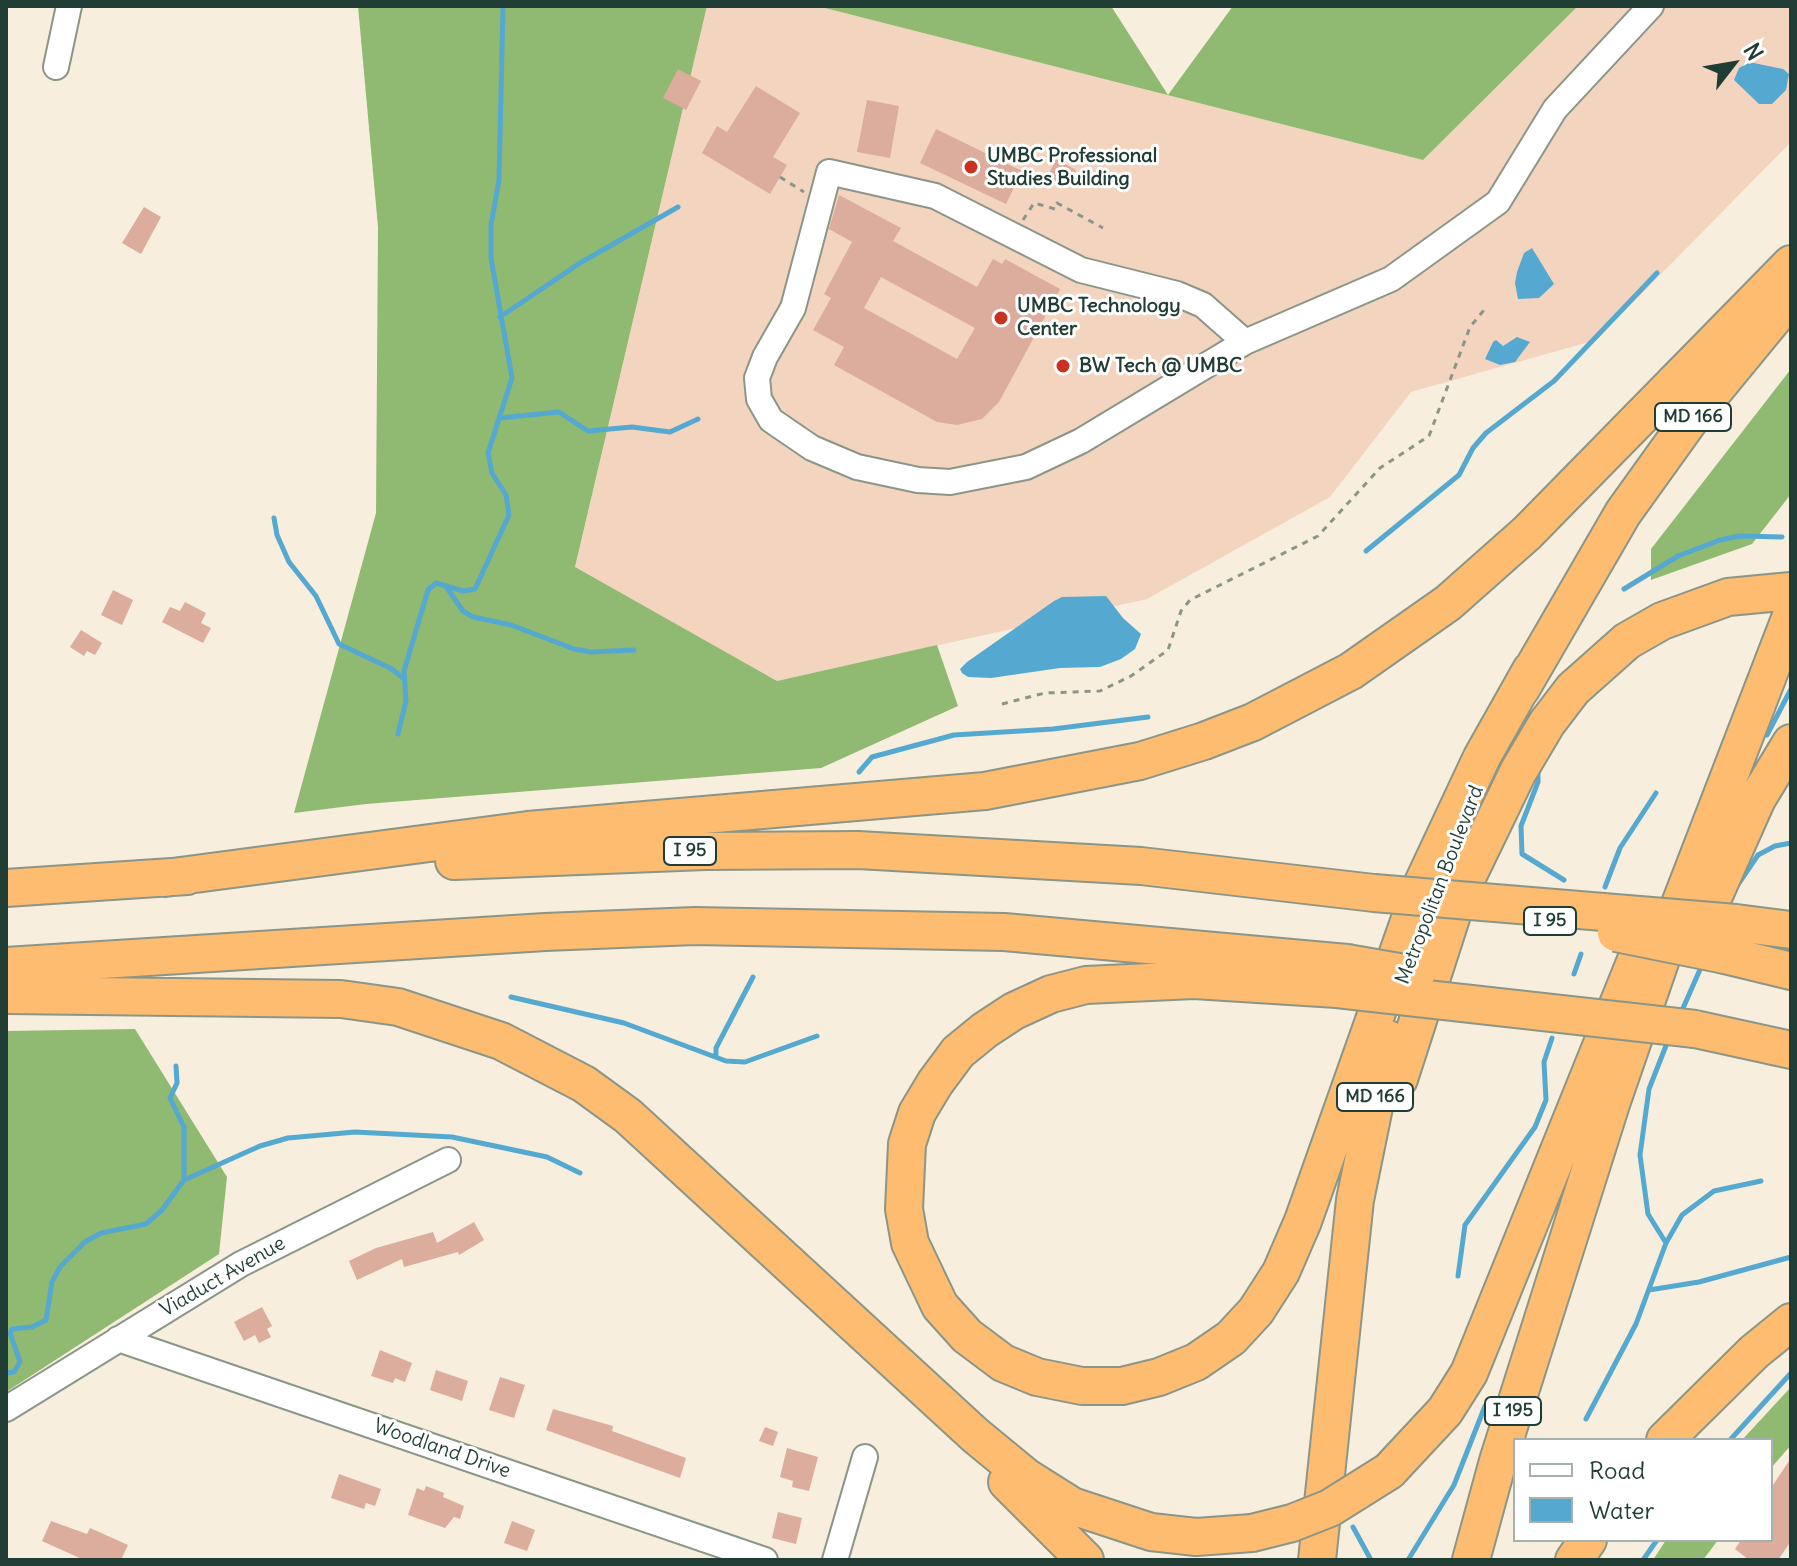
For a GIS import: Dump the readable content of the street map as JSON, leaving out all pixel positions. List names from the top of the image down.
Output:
{
  "streets": {
    "highway": [
      "MD 166",
      "I 95",
      "Metropolitan Boulevard",
      "I 195"
    ],
    "street": ["Viaduct Avenue", "Woodland Drive"]
  },
  "crossings": [
    ["Viaduct Avenue", "Woodland Drive"]
  ],
  "places": ["UMBC Professional Studies Building", "UMBC Technology Center", "BW Tech @ UMBC"],
  "legend": ["Road", "Water"],
  "north": "top right"
}
